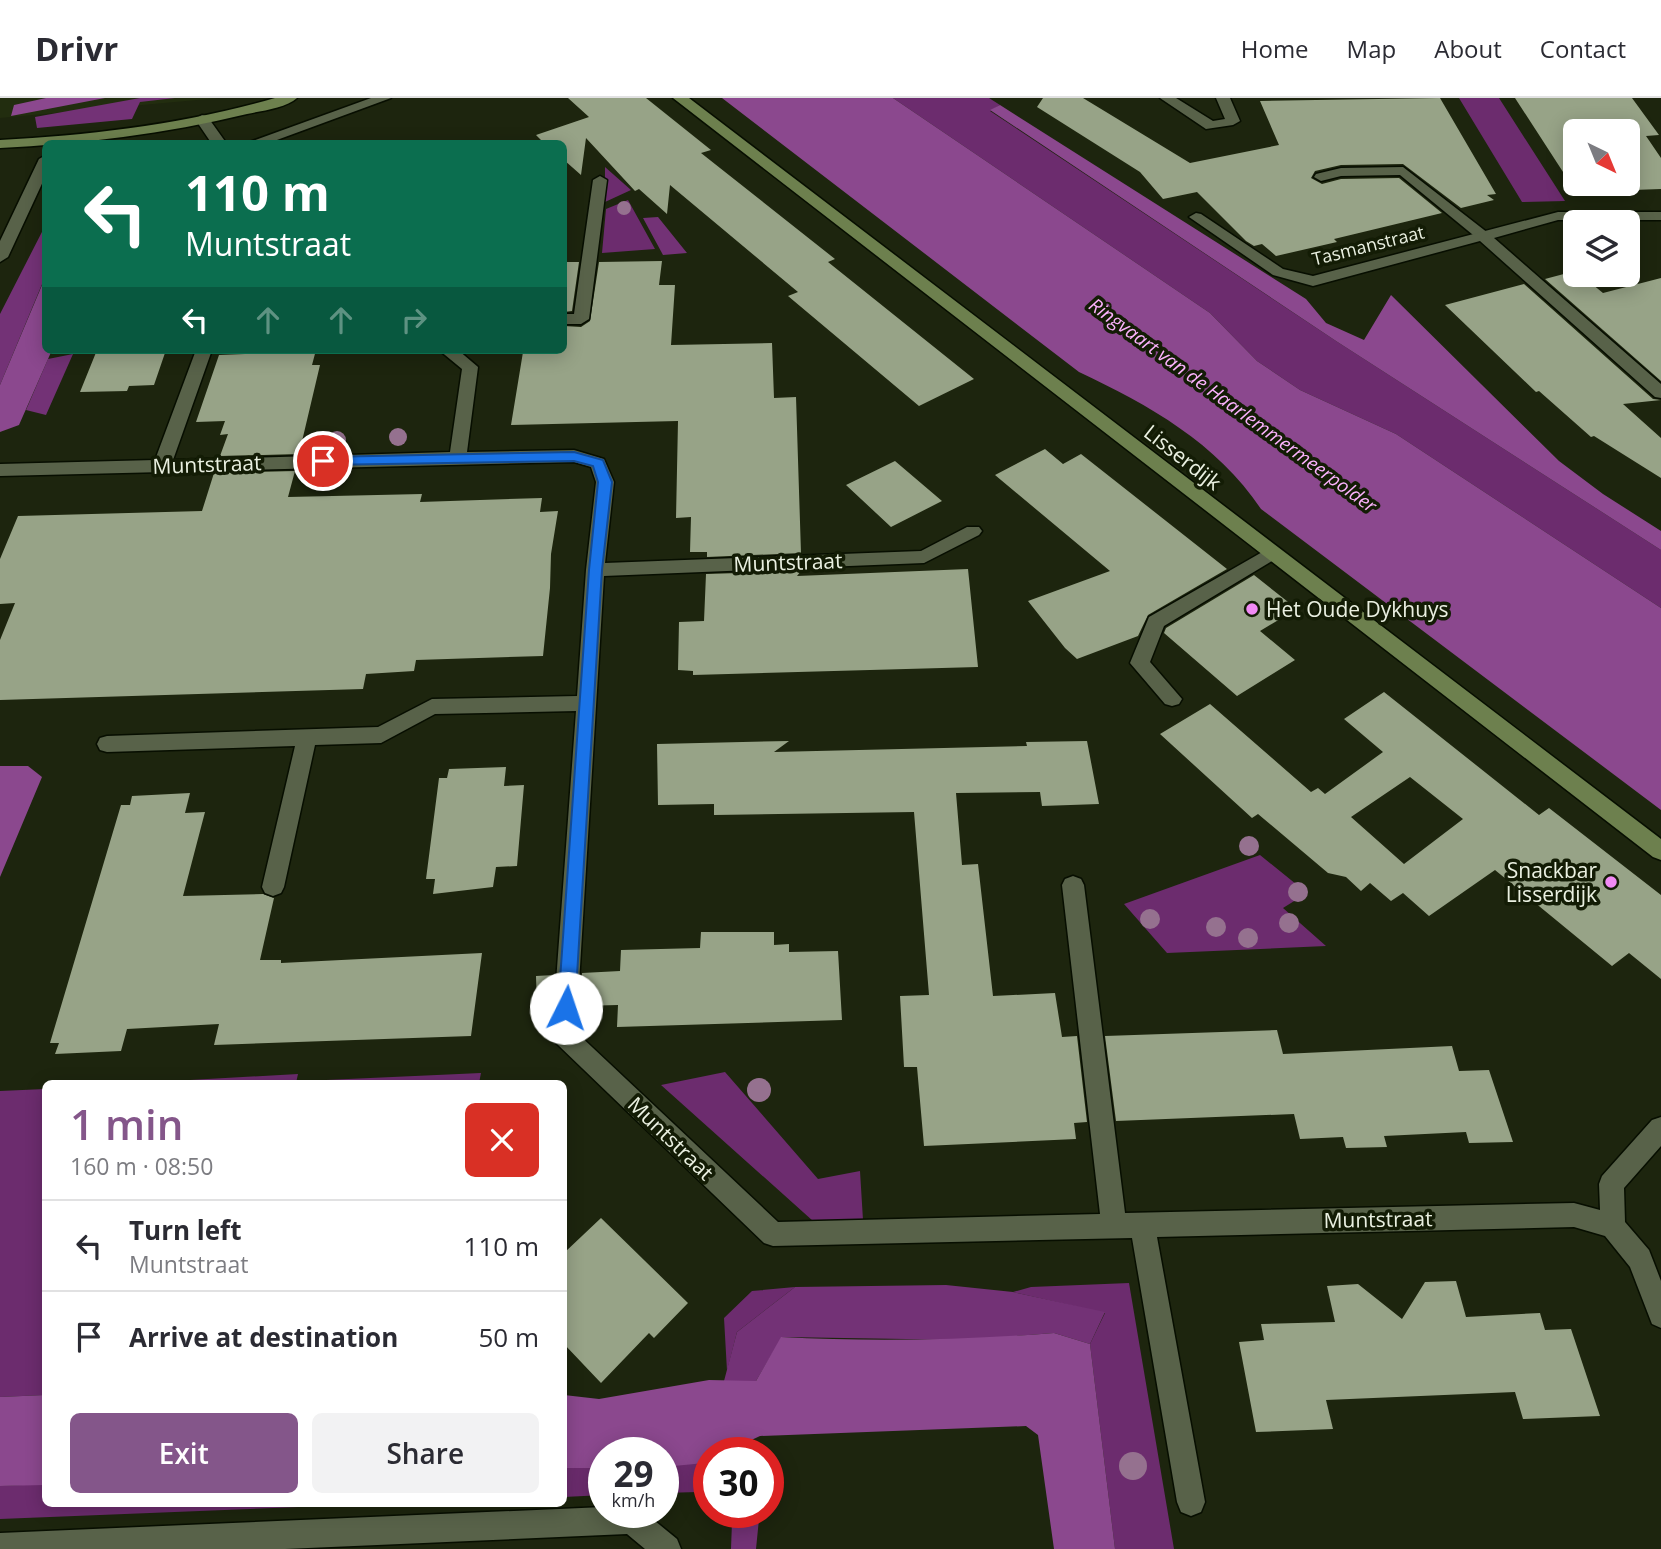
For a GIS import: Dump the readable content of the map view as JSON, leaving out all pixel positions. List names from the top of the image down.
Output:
{
  "streets": {
    "street": ["Tasmanstraat", "Lisserdijk", "Muntstraat"]
  },
  "water": ["Ringvaart van de Haarlemmermeerpolder"],
  "places": ["Het Oude Dykhuys", "Snackbar Lisserdijk"],
  "north": "bottom right",
  "page": {
    "header": "Drivr",
    "nav": [
      "Home",
      "Map",
      "About",
      "Contact"
    ],
    "turn": ["110 m", "Muntstraat"],
    "heading": ["1 min", "160 m · 08:50"],
    "list": [
      {
        "name": "Turn left",
        "note": "Muntstraat",
        "value": "110 m"
      },
      {
        "name": "Arrive at destination",
        "value": "50 m"
      }
    ],
    "buttons": ["Exit", "Share"],
    "speed": "29 km/h",
    "limit": "30"
  }
}
